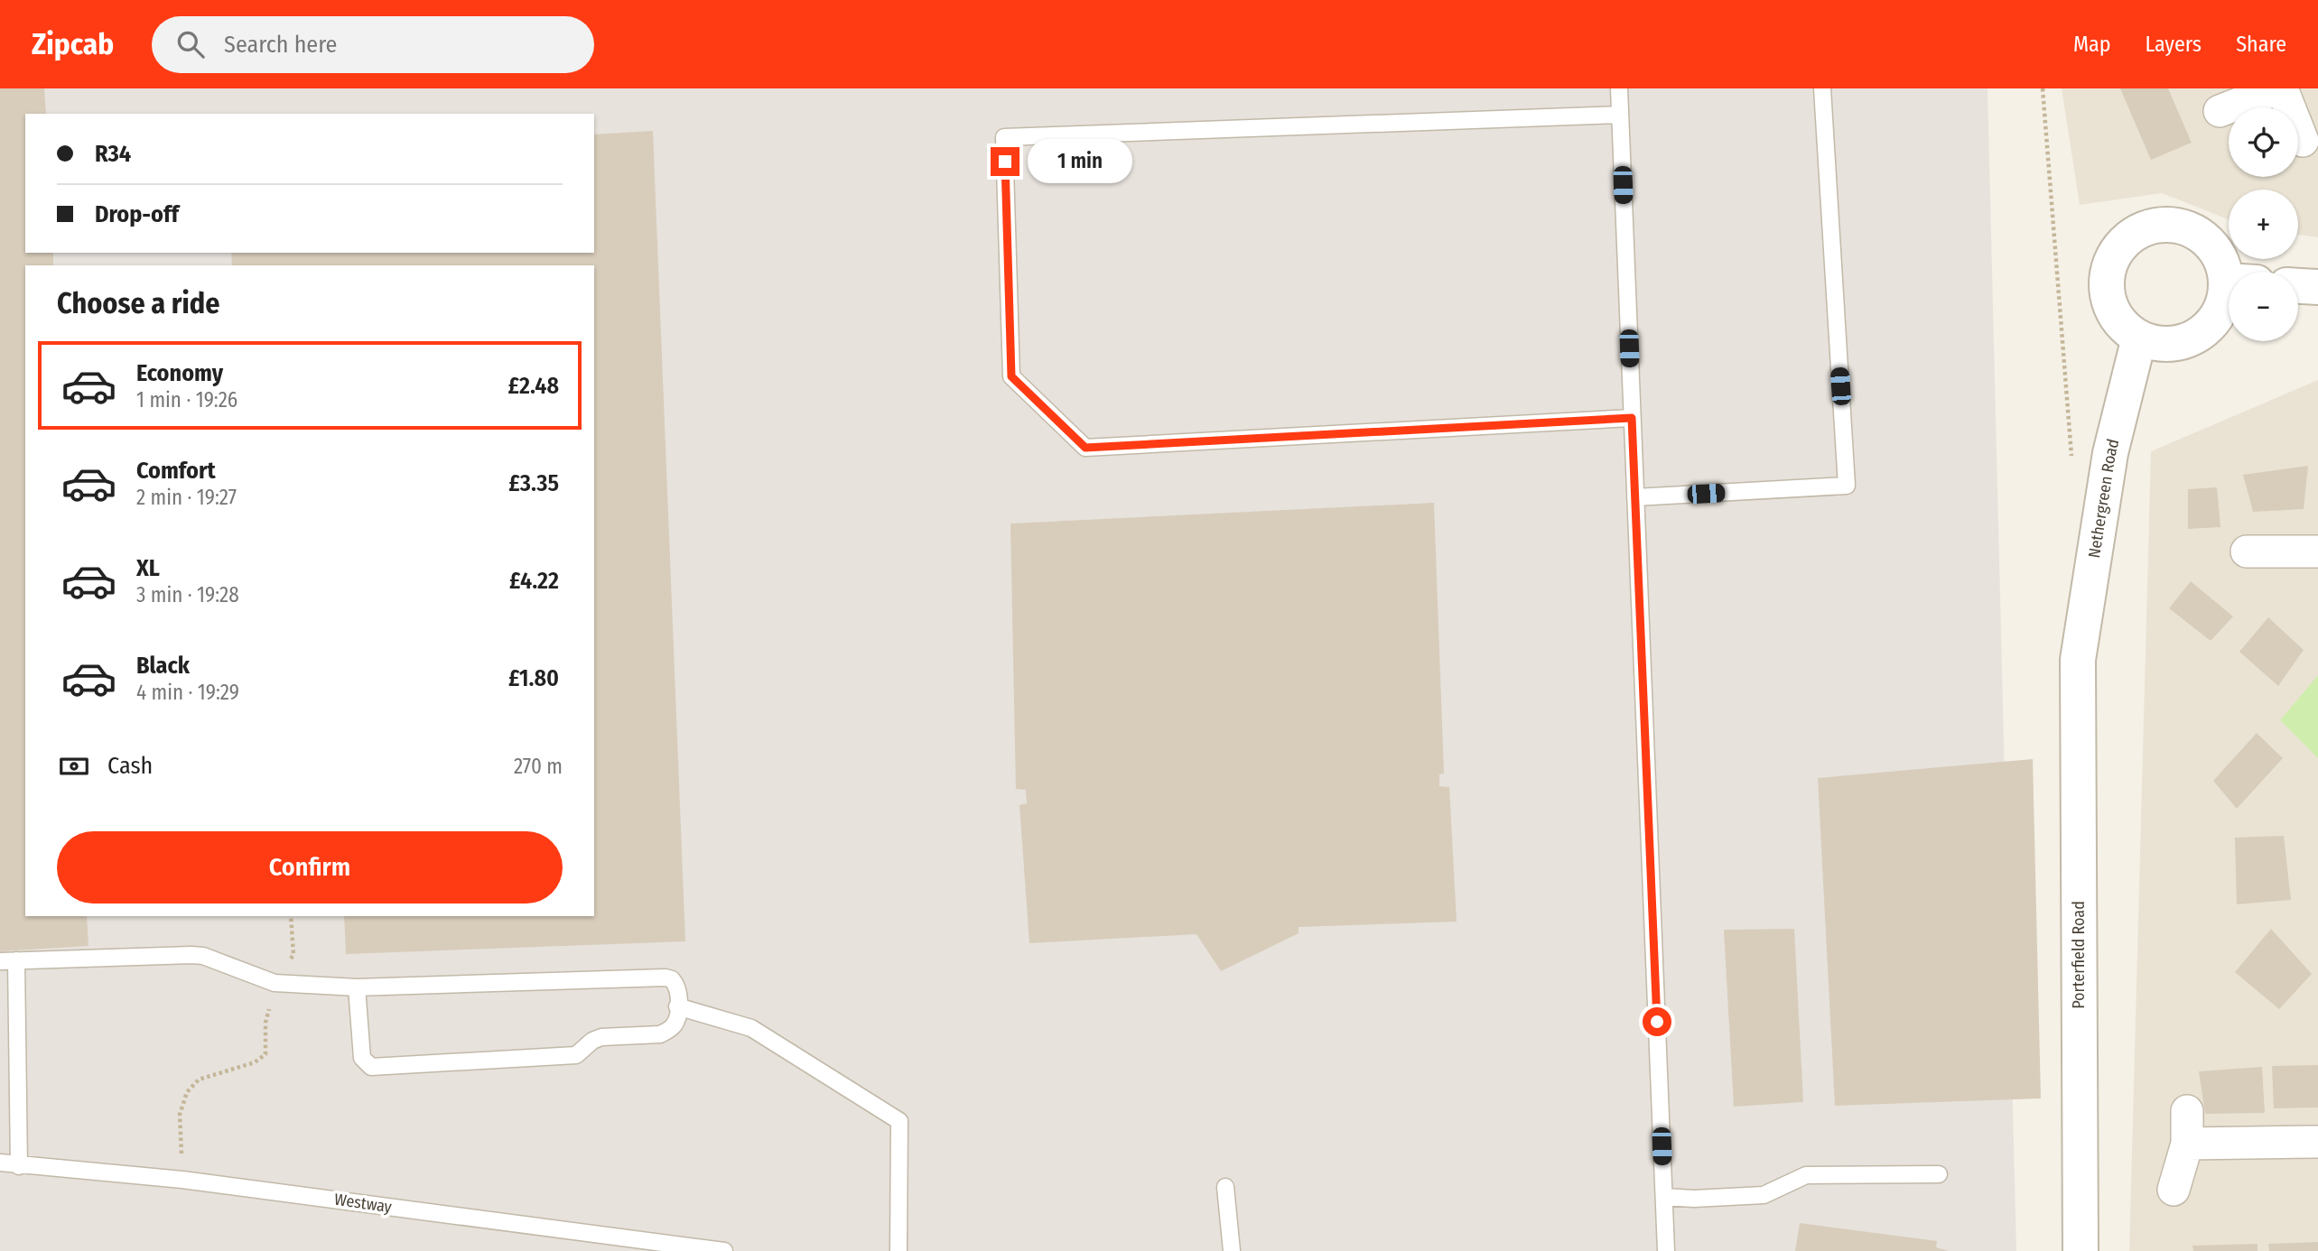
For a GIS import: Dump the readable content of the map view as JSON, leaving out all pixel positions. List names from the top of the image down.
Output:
{
  "streets": {
    "street": ["Nethergreen Road", "Porterfield Road"],
    "lane": ["Westway"]
  },
  "crossings": [
    ["Nethergreen Road", "Porterfield Road"]
  ],
  "page": {
    "header": "Zipcab",
    "search": "Search here",
    "nav": ["Map", "Layers", "Share"],
    "map_buttons": ["+", "−"],
    "banner": ["R34", "Drop-off"],
    "bubble": "1 min",
    "heading": "Choose a ride",
    "list": [
      {
        "name": "Economy",
        "note": "1 min · 19:26",
        "value": "£2.48"
      },
      {
        "name": "Comfort",
        "note": "2 min · 19:27",
        "value": "£3.35"
      },
      {
        "name": "XL",
        "note": "3 min · 19:28",
        "value": "£4.22"
      },
      {
        "name": "Black",
        "note": "4 min · 19:29",
        "value": "£1.80"
      }
    ],
    "pay": ["Cash", "270 m"],
    "buttons": "Confirm"
  }
}
